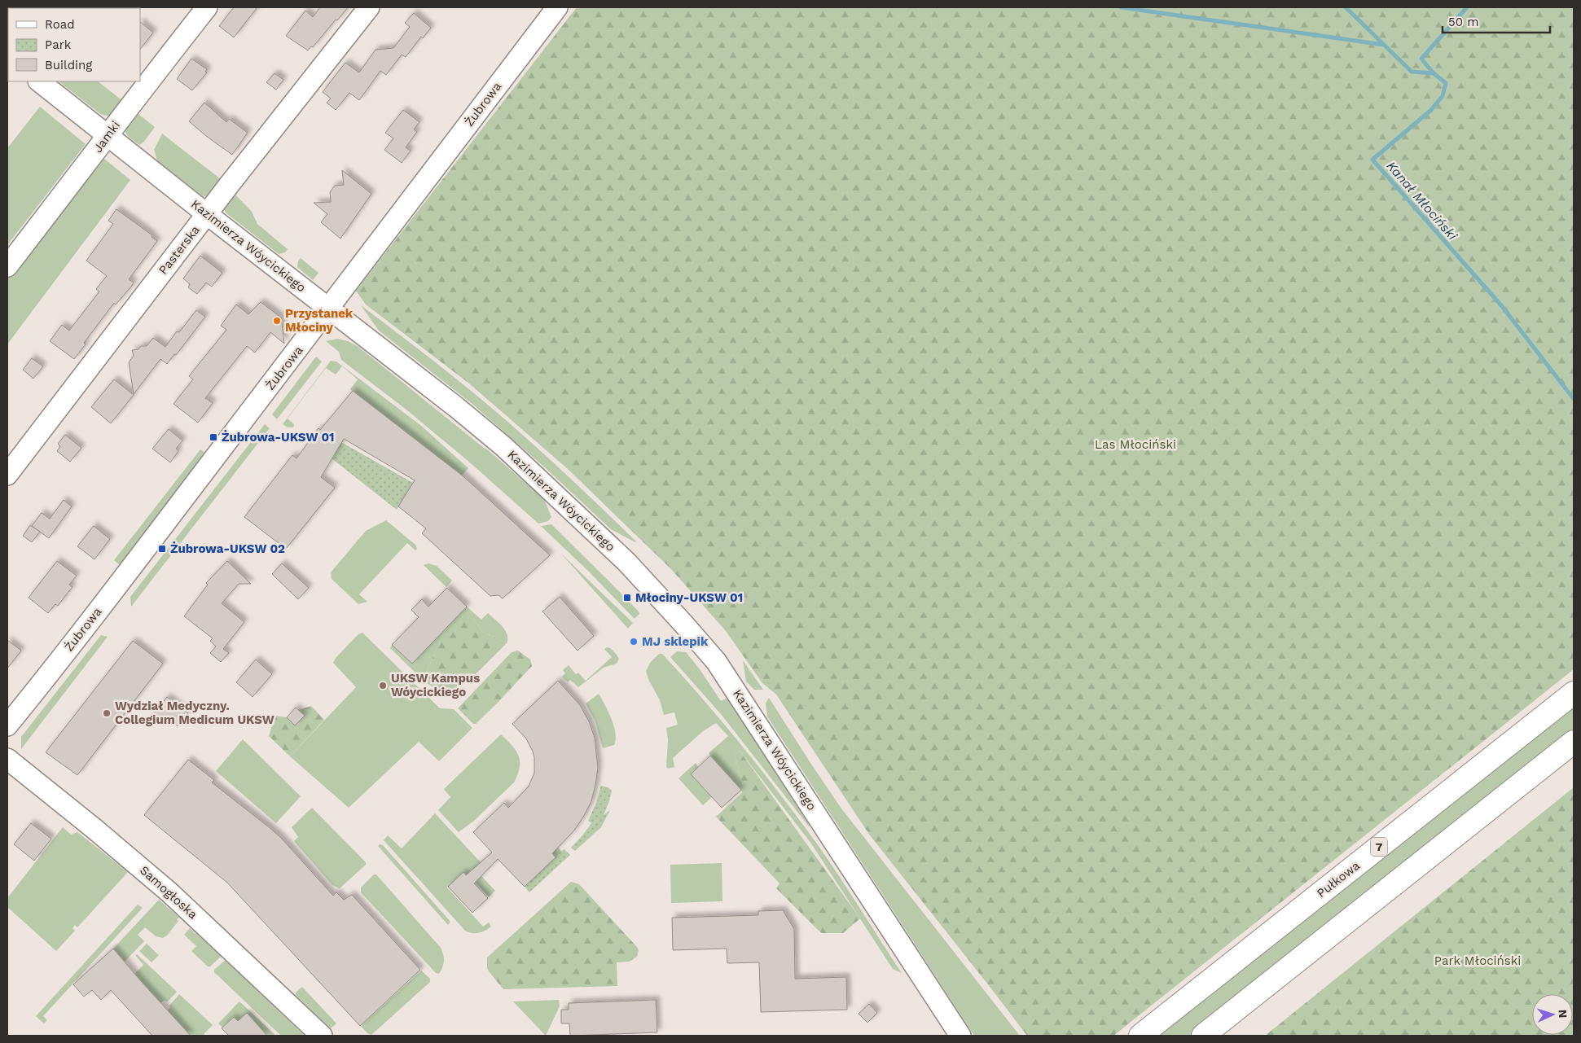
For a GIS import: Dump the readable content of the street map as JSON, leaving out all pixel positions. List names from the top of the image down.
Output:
{
  "streets": {
    "highway": ["7", "Pułkowa"],
    "street": [
      "Żubrowa",
      "Jamki",
      "Kazimierza Wóycickiego",
      "Pasterska",
      "Samogłoska"
    ]
  },
  "crossings": [
    ["Żubrowa", "Kazimierza Wóycickiego"],
    ["Jamki", "Kazimierza Wóycickiego"],
    ["Kazimierza Wóycickiego", "Pasterska"]
  ],
  "water": ["Kanał Młociński"],
  "parks": ["Las Młociński", "Park Młociński"],
  "places": {
    "other": [
      "Przystanek Młociny",
      "MJ sklepik",
      "UKSW Kampus Wóycickiego",
      "Wydział Medyczny. Collegium Medicum UKSW"
    ],
    "transit": ["Żubrowa-UKSW 01", "Żubrowa-UKSW 02", "Młociny-UKSW 01"]
  },
  "legend": ["Road", "Park", "Building"],
  "scale_bar": "50 m",
  "north": "right"
}
